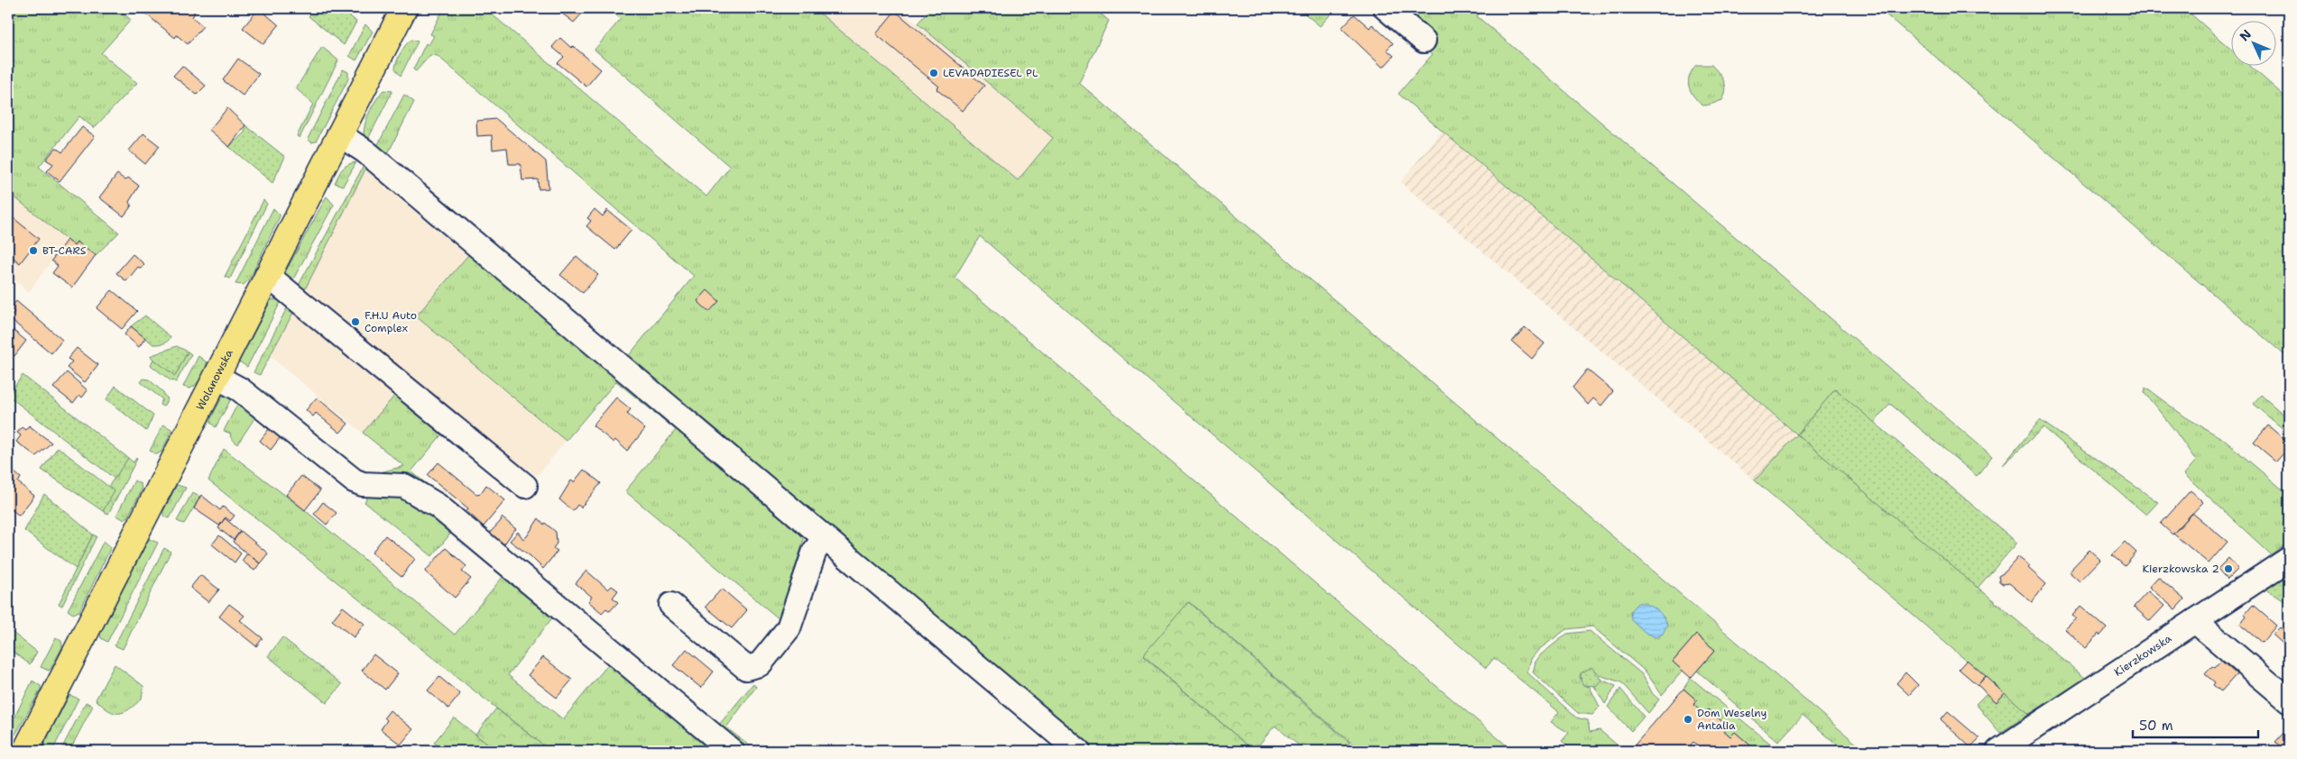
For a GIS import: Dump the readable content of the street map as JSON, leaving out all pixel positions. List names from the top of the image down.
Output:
{
  "streets": {
    "main road": ["Wolanowska"],
    "street": ["Kierzkowska"]
  },
  "places": [
    "LEVADADIESEL PL",
    "BT-CARS",
    "F.H.U Auto Complex",
    "Kierzkowska 2",
    "Dom Weselny Antalia"
  ],
  "scale_bar": "50 m",
  "north": "top left"
}
